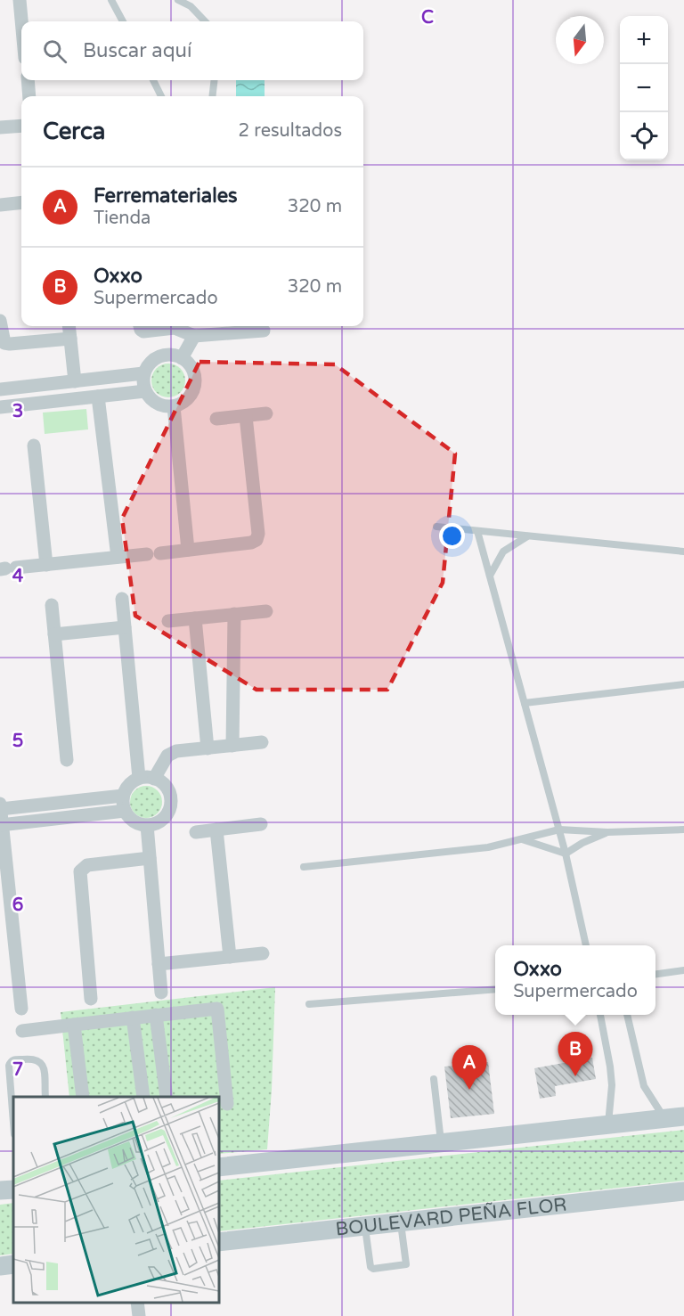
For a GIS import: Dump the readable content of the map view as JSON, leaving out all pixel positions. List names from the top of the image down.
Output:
{
  "streets": {
    "main road": ["BOULEVARD PEÑA FLOR"]
  },
  "north": "bottom",
  "page": {
    "map_buttons": ["+", "−"],
    "search": "Buscar aquí",
    "heading": ["Cerca", "2 resultados"],
    "list": [
      {
        "mark": "A",
        "name": "Ferremateriales",
        "note": "Tienda",
        "value": "320 m"
      },
      {
        "mark": "B",
        "name": "Oxxo",
        "note": "Supermercado",
        "value": "320 m"
      }
    ],
    "popup": ["Oxxo", "Supermercado"],
    "pins": ["B", "A"]
  },
  "grid": {
    "columns": ["C"],
    "rows": [
      "3",
      "4",
      "5",
      "6",
      "7"
    ]
  }
}
